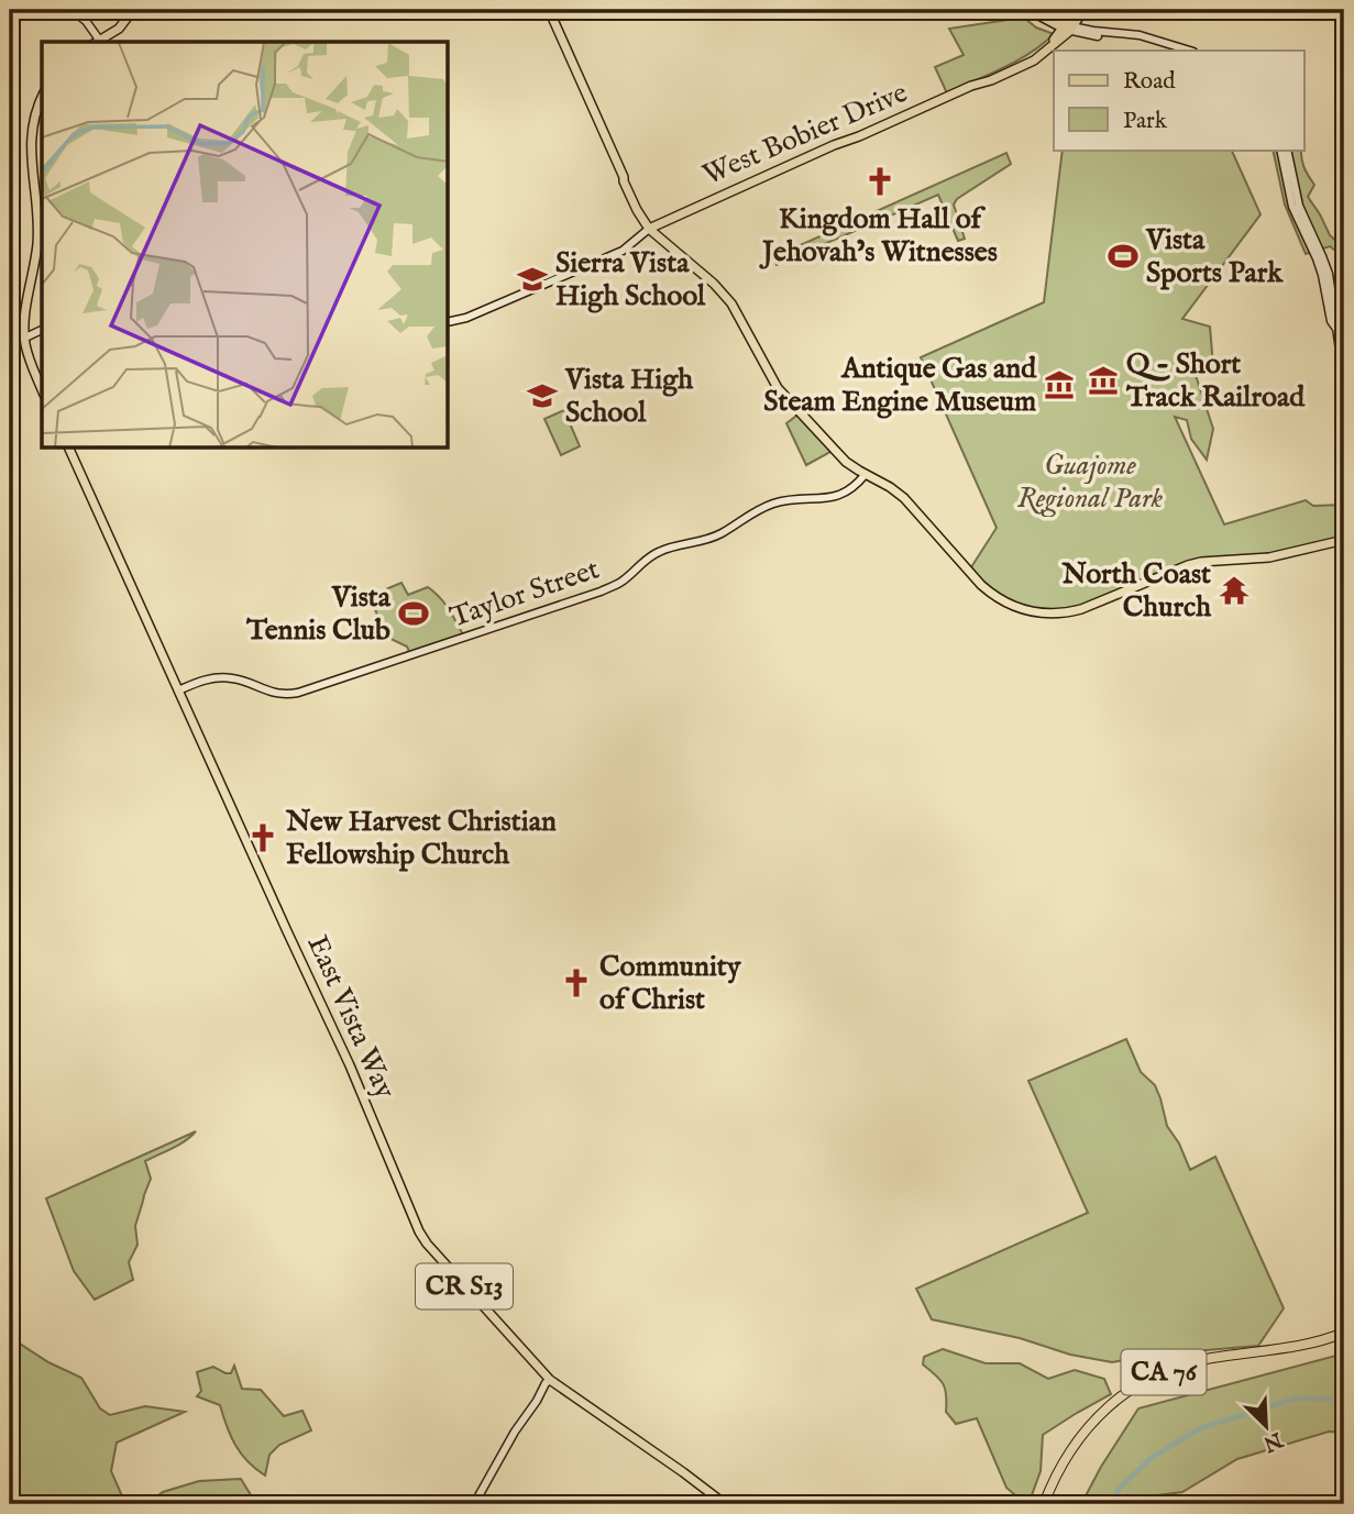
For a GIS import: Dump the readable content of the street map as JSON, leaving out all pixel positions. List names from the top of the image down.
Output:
{
  "streets": {
    "highway": ["CA 76"],
    "main road": [
      "West Bobier Drive",
      "Taylor Street",
      "East Vista Way",
      "CR S13"
    ]
  },
  "crossings": [
    ["Taylor Street", "East Vista Way"]
  ],
  "parks": ["Guajome Regional Park"],
  "places": {
    "church": ["Kingdom Hall of Jehovah’s Witnesses", "New Harvest Christian Fellowship Church", "Community of Christ"],
    "sports": ["Vista Sports Park", "Vista Tennis Club"],
    "school or university": ["Sierra Vista High School", "Vista High School"],
    "museum": ["Q - Short Track Railroad", "Antique Gas and Steam Engine Museum"],
    "temple": ["North Coast Church"]
  },
  "legend": ["Road", "Park"],
  "north": "bottom right"
}
